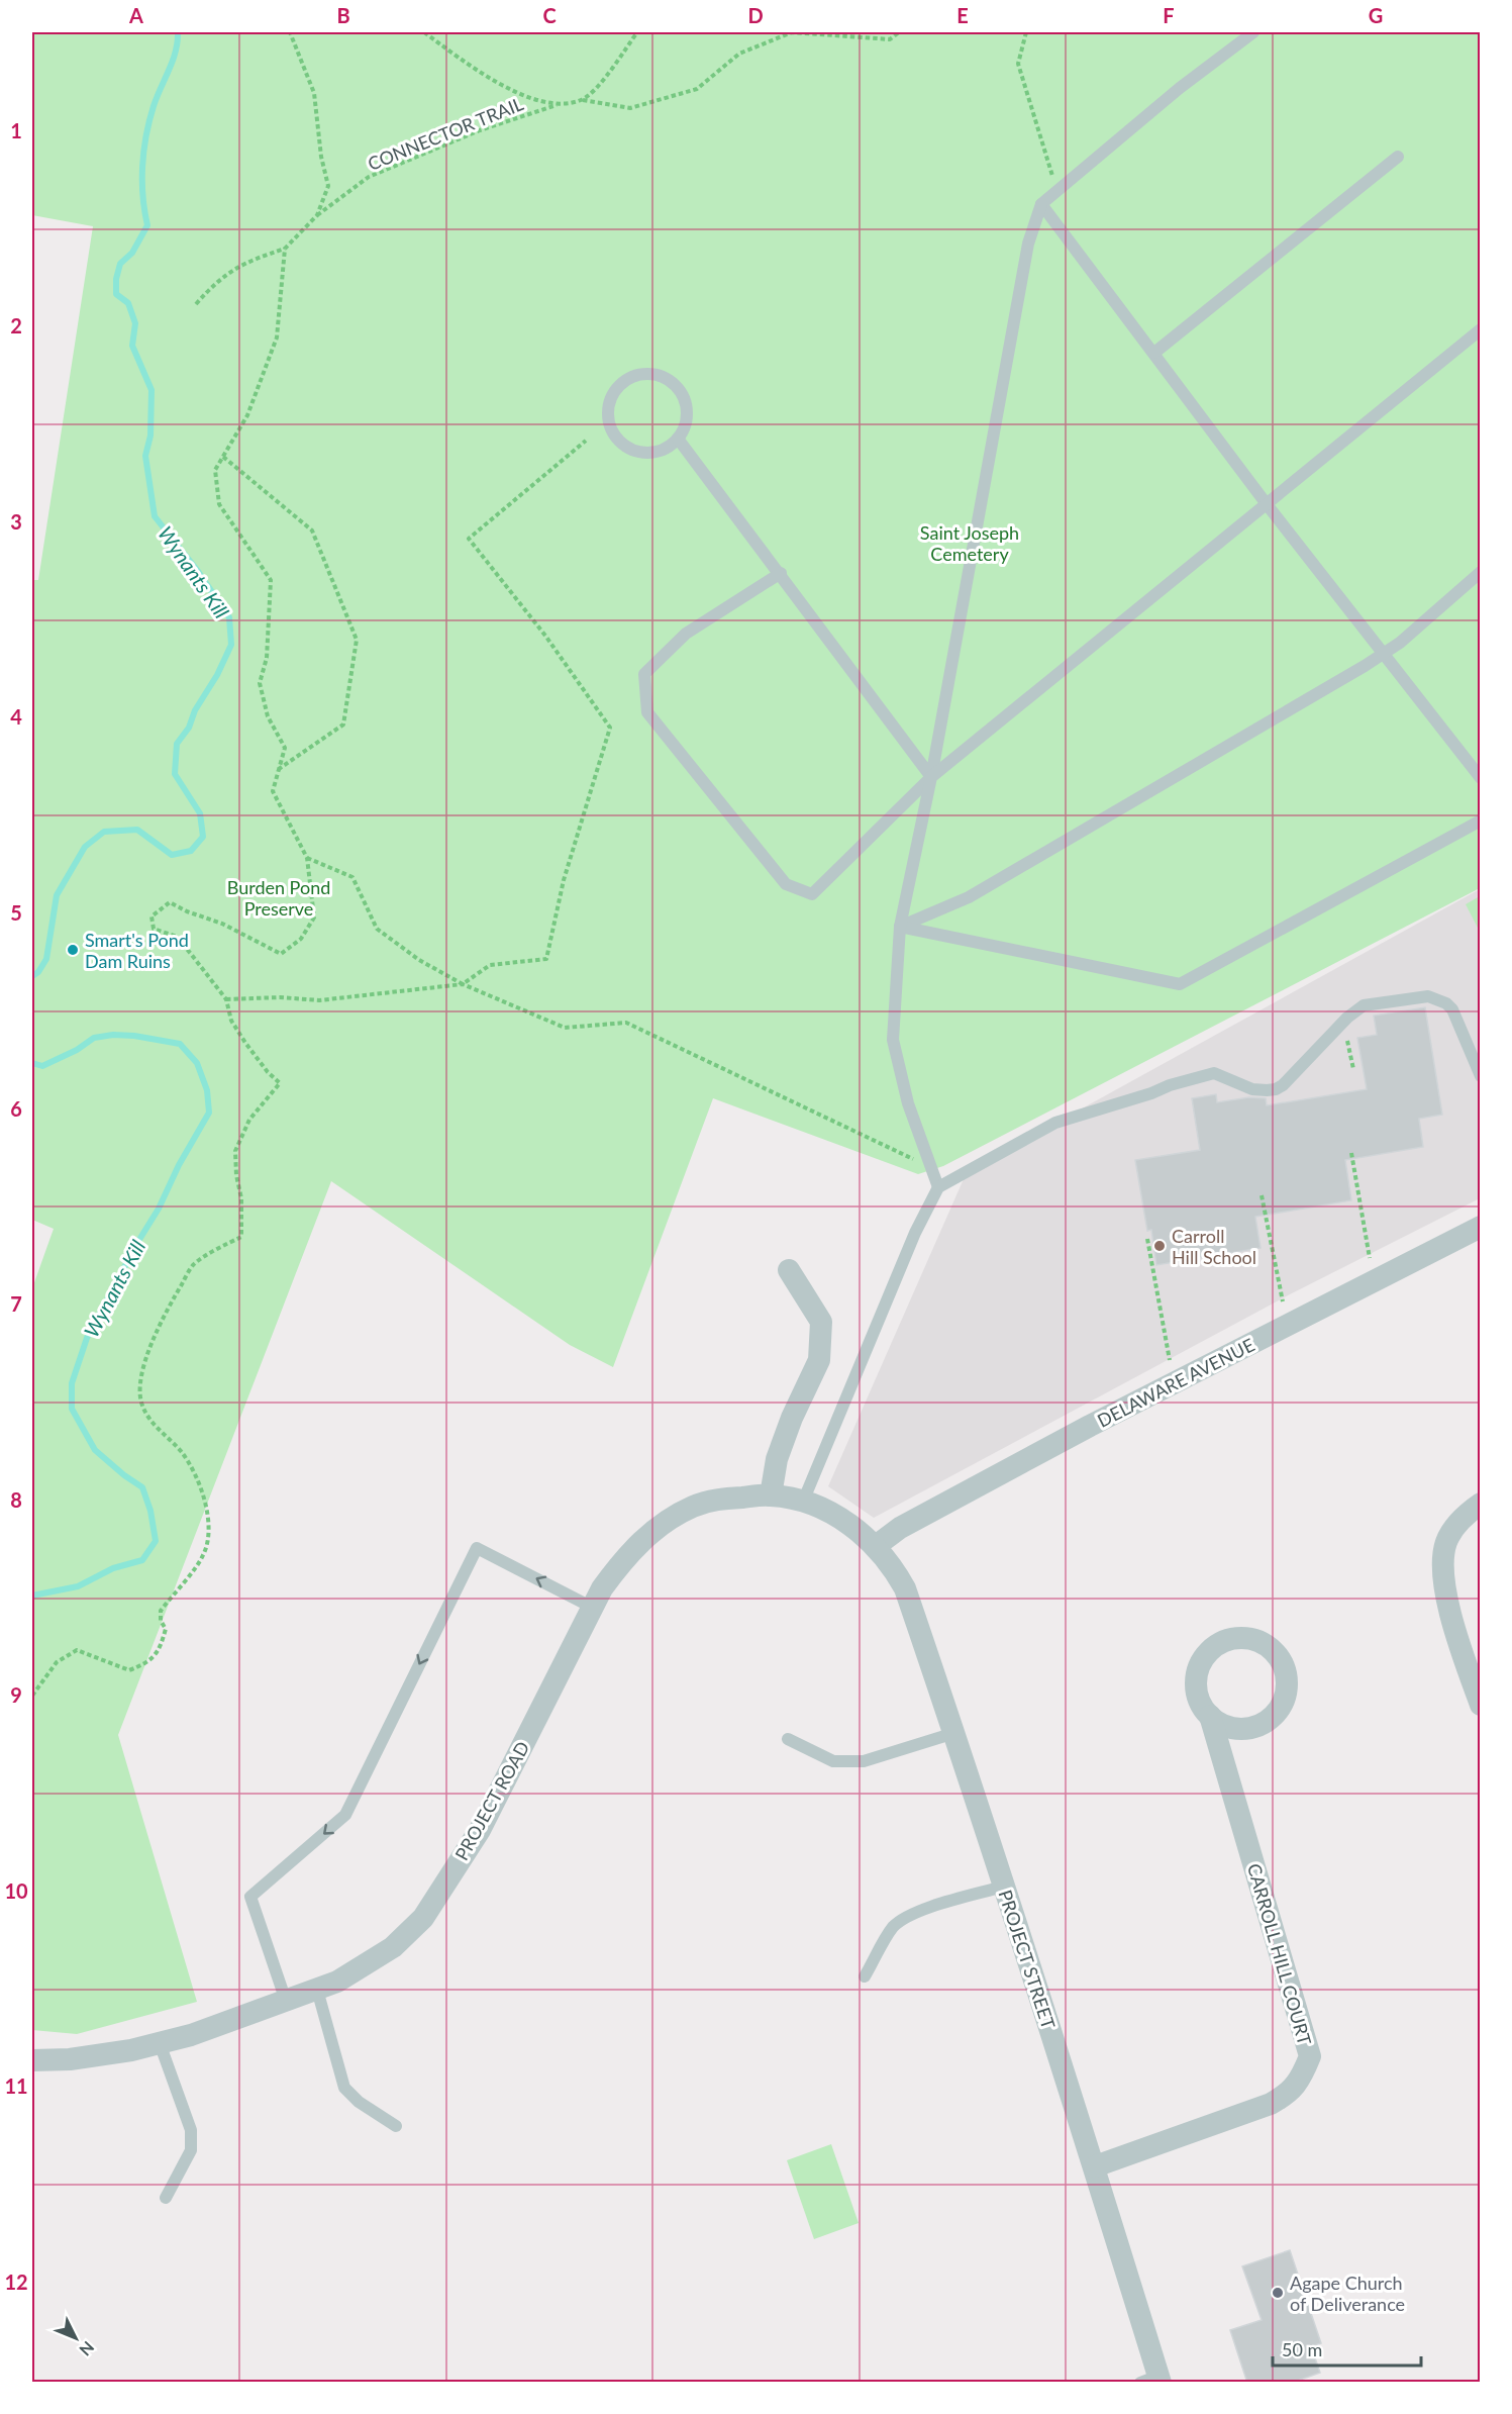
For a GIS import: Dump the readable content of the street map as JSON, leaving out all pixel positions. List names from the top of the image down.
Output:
{
  "streets": {
    "street": [
      "DELAWARE AVENUE",
      "PROJECT ROAD",
      "CARROLL HILL COURT",
      "PROJECT STREET"
    ],
    "path": ["CONNECTOR TRAIL"]
  },
  "crossings": [
    ["DELAWARE AVENUE", "PROJECT ROAD"],
    ["DELAWARE AVENUE", "PROJECT STREET"],
    ["PROJECT ROAD", "PROJECT STREET"],
    ["CARROLL HILL COURT", "PROJECT STREET"]
  ],
  "water": ["Wynants Kill"],
  "parks": ["Saint Joseph Cemetery", "Burden Pond Preserve"],
  "places": ["Smart's Pond Dam Ruins", "Carroll Hill School", "Agape Church of Deliverance"],
  "scale_bar": "50 m",
  "north": "bottom right",
  "grid": {
    "columns": [
      "A",
      "B",
      "C",
      "D",
      "E",
      "F",
      "G"
    ],
    "rows": [
      "1",
      "2",
      "3",
      "4",
      "5",
      "6",
      "7",
      "8",
      "9",
      "10",
      "11",
      "12"
    ]
  }
}
